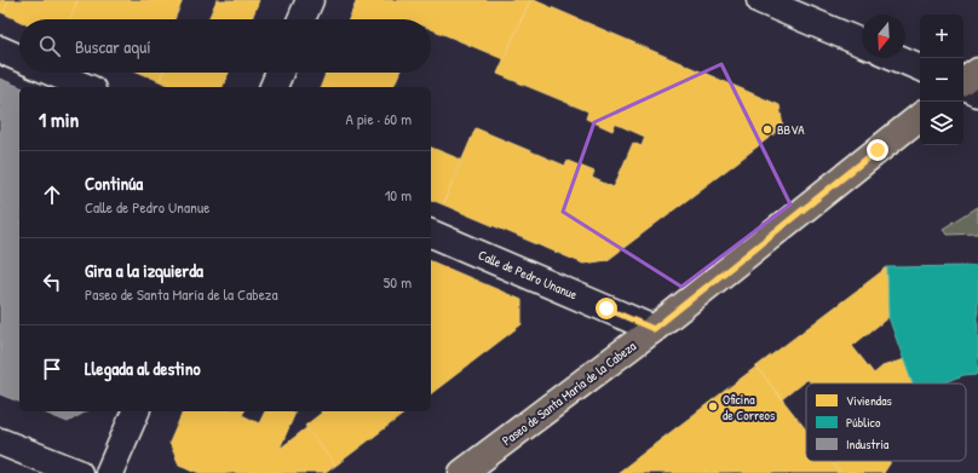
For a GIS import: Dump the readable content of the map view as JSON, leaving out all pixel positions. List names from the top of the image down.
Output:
{
  "streets": {
    "main road": ["Paseo de Santa María de la Cabeza"],
    "street": ["Calle de Pedro Unanue"]
  },
  "crossings": [
    ["Calle de Pedro Unanue", "Paseo de Santa María de la Cabeza"]
  ],
  "places": ["BBVA", "Oficina de Correos"],
  "legend": ["Viviendas", "Público", "Industria"],
  "north": "bottom",
  "page": {
    "map_buttons": ["+", "−"],
    "search": "Buscar aquí",
    "heading": ["1 min", "A pie · 60 m"],
    "list": [
      ["Continúa", "Calle de Pedro Unanue", "10 m"],
      ["Gira a la izquierda", "Paseo de Santa María de la Cabeza", "50 m"],
      "Llegada al destino"
    ]
  }
}
